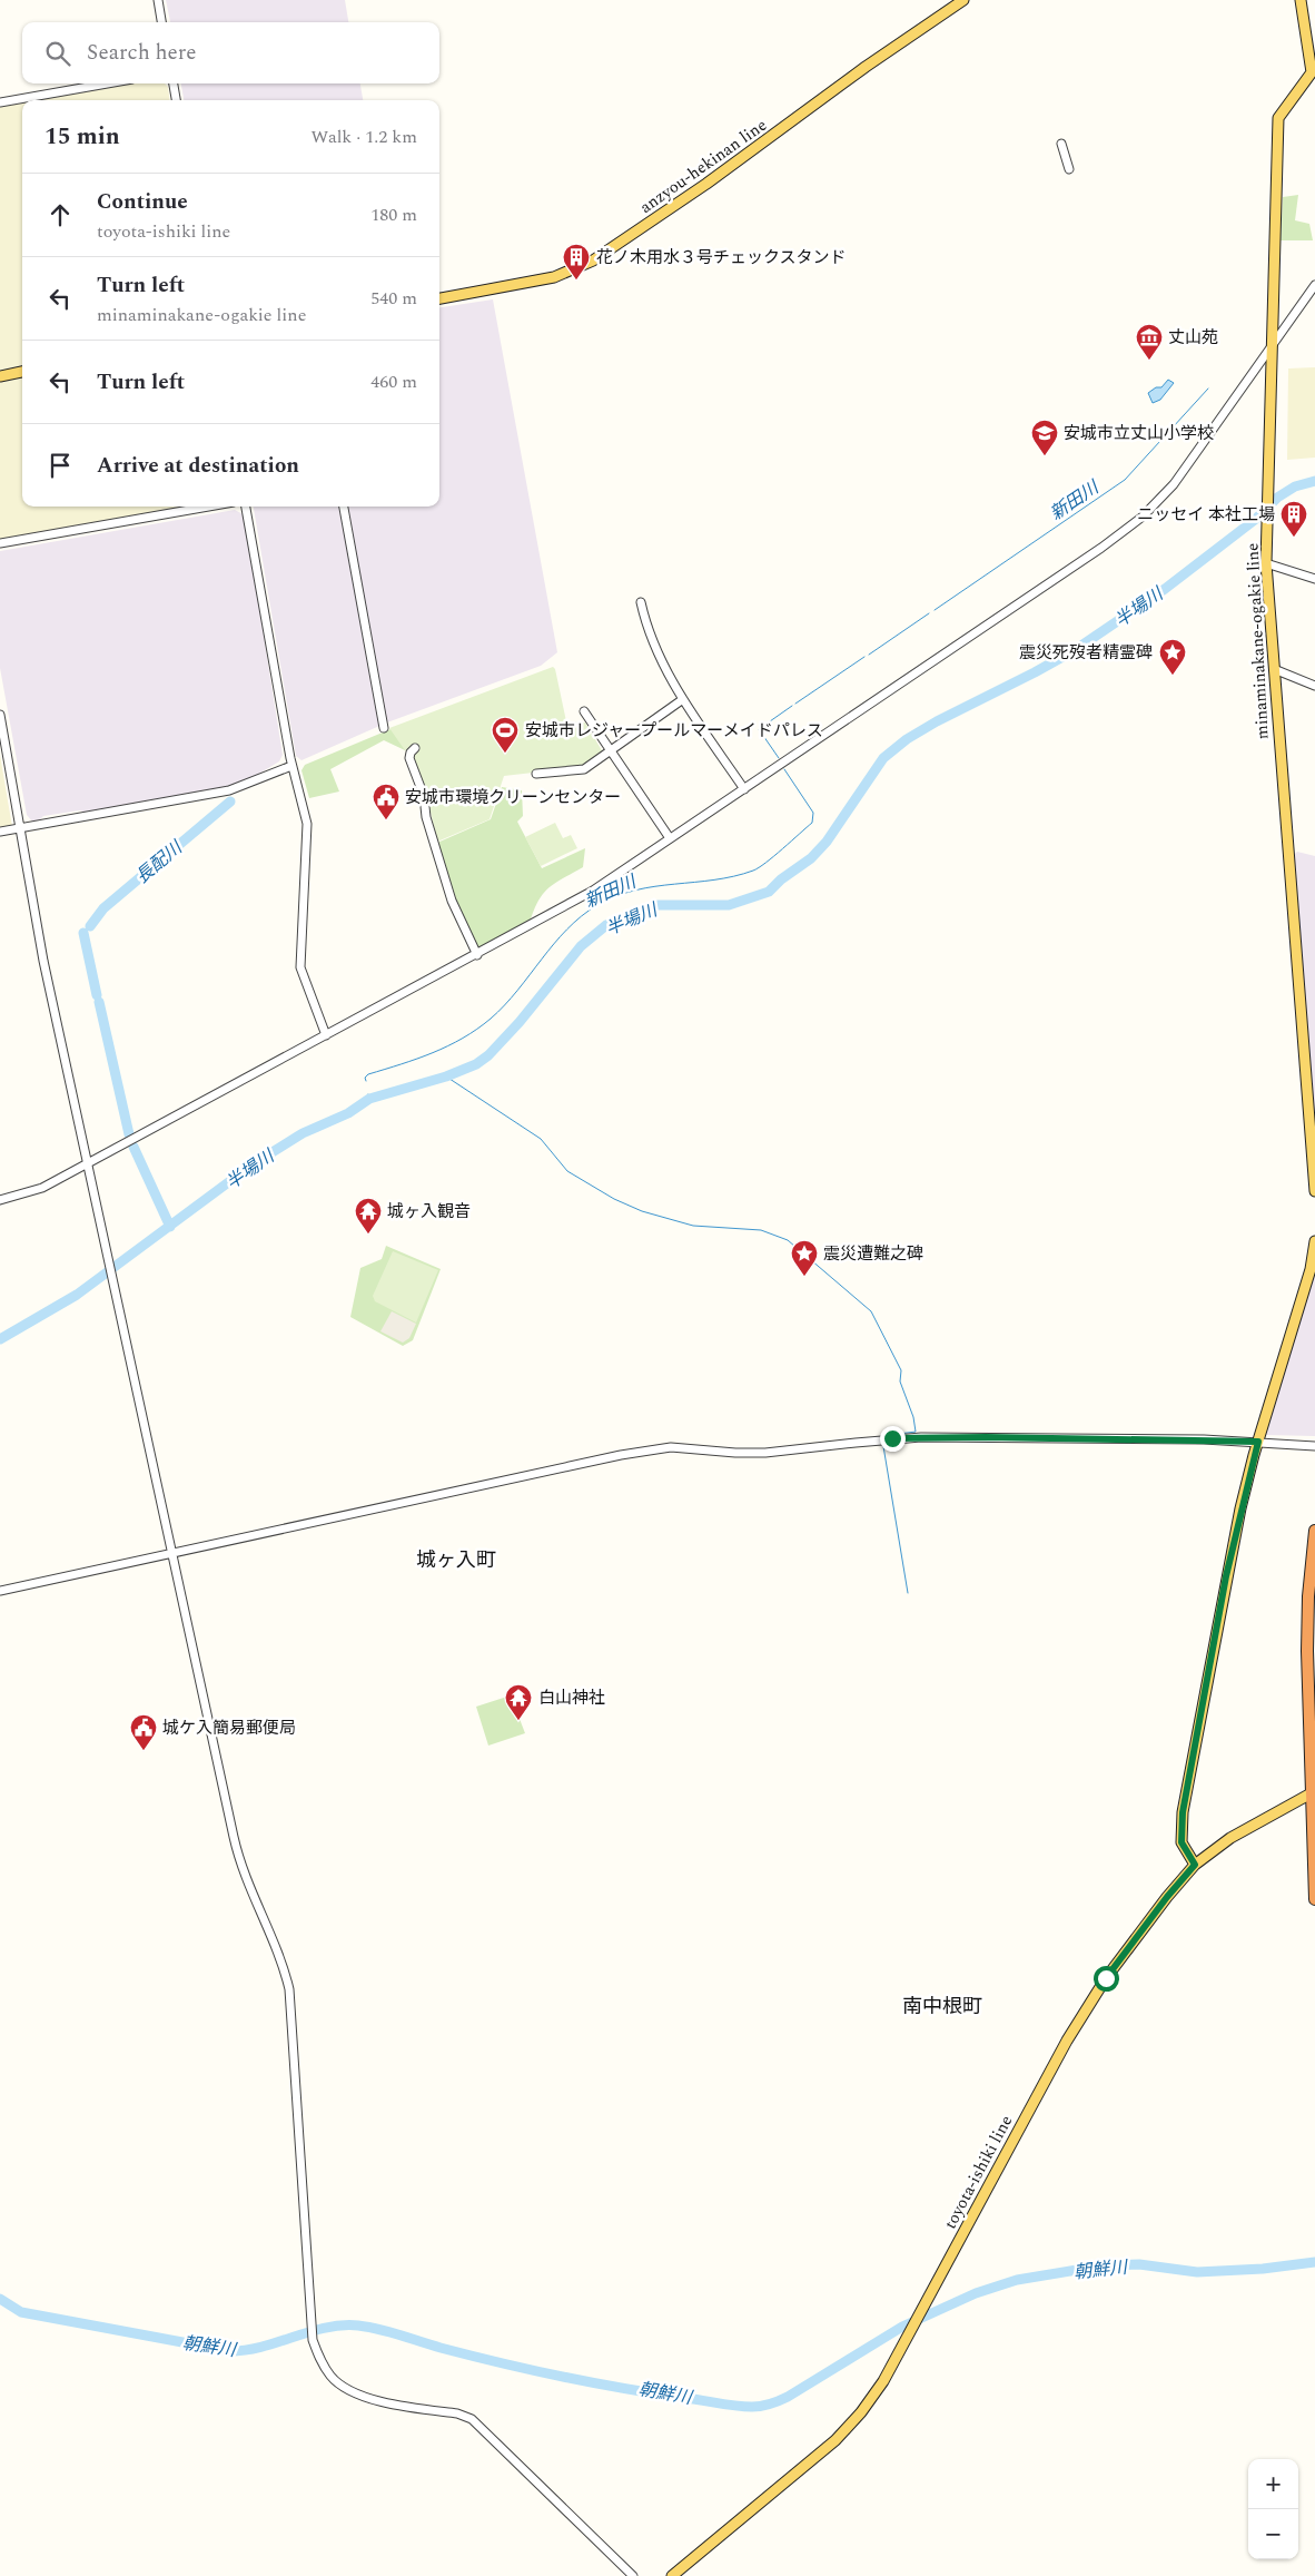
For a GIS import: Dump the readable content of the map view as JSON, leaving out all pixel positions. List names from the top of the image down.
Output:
{
  "streets": {
    "main road": ["anzyou-hekinan line", "minaminakane-ogakie line", "toyota-ishiki line"]
  },
  "districts": ["城ヶ入町", "南中根町"],
  "water": [
    "新田川",
    "半場川",
    "長配川",
    "朝鮮川"
  ],
  "places": {
    "building": ["花ノ木用水３号チェックスタンド", "ニッセイ 本社工場"],
    "museum": ["丈山苑"],
    "school or university": ["安城市立丈山小学校"],
    "place": ["震災死歿者精霊碑", "震災遭難之碑"],
    "sports": ["安城市レジャープールマーメイドパレス"],
    "public building": ["安城市環境クリーンセンター", "城ケ入簡易郵便局"],
    "temple": ["城ヶ入観音", "白山神社"]
  },
  "page": {
    "search": "Search here",
    "heading": ["15 min", "Walk · 1.2 km"],
    "list": [
      ["Continue", "toyota-ishiki line", "180 m"],
      ["Turn left", "minaminakane-ogakie line", "540 m"],
      ["Turn left", "460 m"],
      "Arrive at destination"
    ],
    "map_buttons": ["+", "−"]
  }
}
